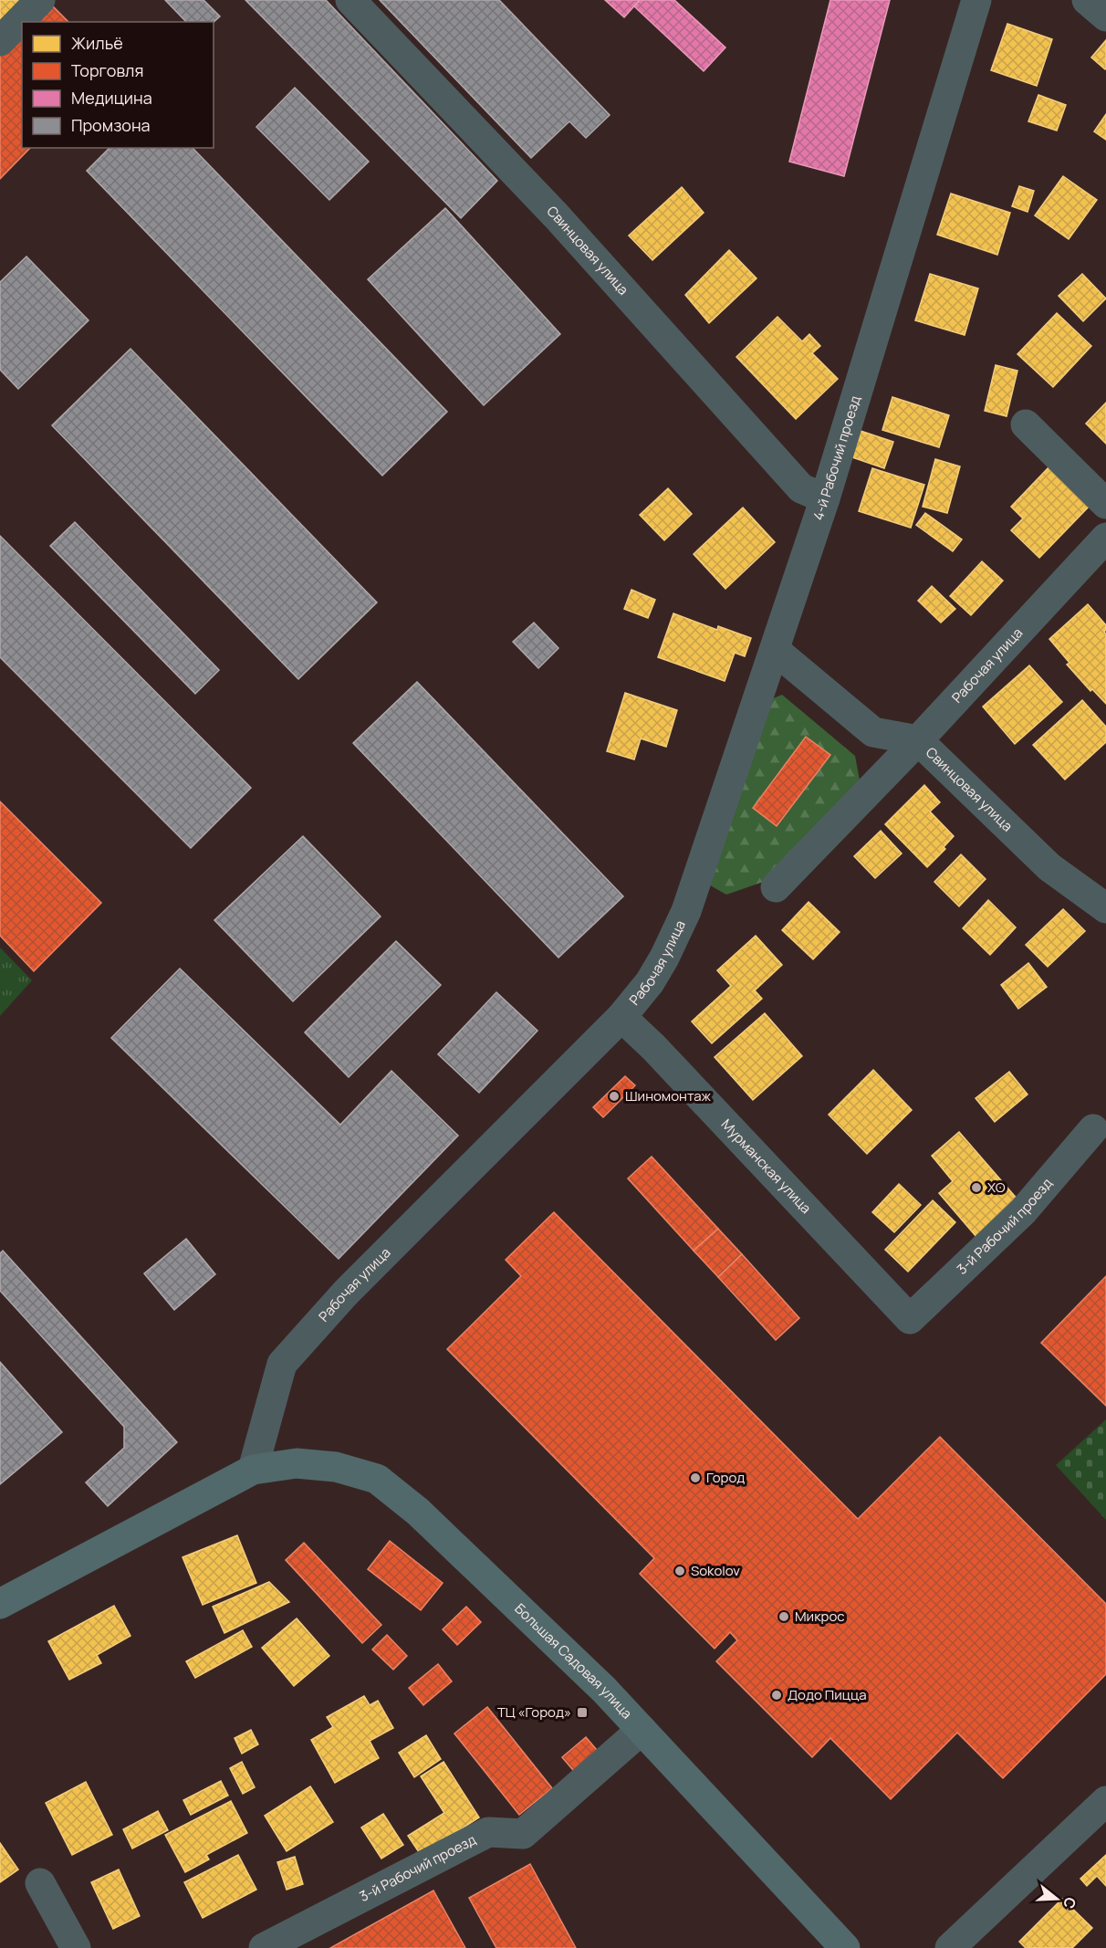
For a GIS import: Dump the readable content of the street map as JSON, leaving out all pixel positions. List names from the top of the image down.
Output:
{
  "streets": {
    "main road": ["Большая Садовая улица"],
    "street": [
      "Свинцовая улица",
      "4-й Рабочий проезд",
      "Рабочая улица",
      "Мурманская улица",
      "3-й Рабочий проезд"
    ]
  },
  "crossings": [
    ["Свинцовая улица", "4-й Рабочий проезд"],
    ["Свинцовая улица", "Рабочая улица"],
    ["4-й Рабочий проезд", "Рабочая улица"],
    ["Рабочая улица", "Мурманская улица"],
    ["Рабочая улица", "Большая Садовая улица"],
    ["Мурманская улица", "3-й Рабочий проезд"],
    ["3-й Рабочий проезд", "Большая Садовая улица"]
  ],
  "places": {
    "other": [
      "Шиномонтаж",
      "ХО",
      "Город",
      "Sokolov",
      "Микрос",
      "Додо Пицца"
    ],
    "transit": ["ТЦ «Город»"]
  },
  "legend": [
    "Жильё",
    "Торговля",
    "Медицина",
    "Промзона"
  ],
  "north": "right"
}
